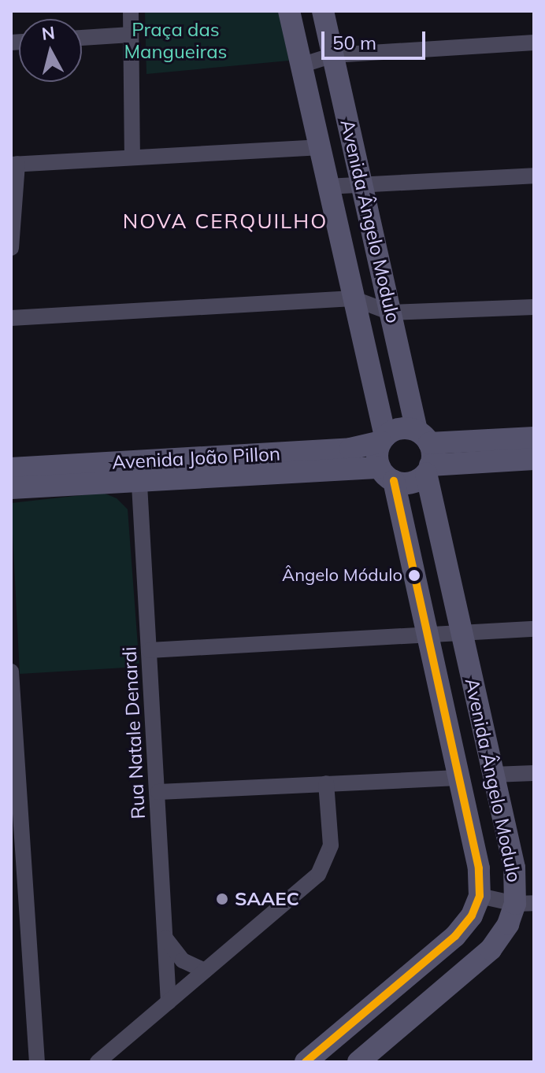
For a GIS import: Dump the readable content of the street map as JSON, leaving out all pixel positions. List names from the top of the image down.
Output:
{
  "streets": {
    "street": ["Avenida Ângelo Modulo", "Avenida João Pillon", "Rua Natale Denardi"]
  },
  "crossings": [
    ["Avenida Ângelo Modulo", "Avenida João Pillon"],
    ["Avenida João Pillon", "Rua Natale Denardi"]
  ],
  "districts": ["NOVA CERQUILHO"],
  "parks": ["Praça das Mangueiras"],
  "places": ["Ângelo Módulo", "SAAEC"],
  "scale_bar": "50 m",
  "north": "top"
}
